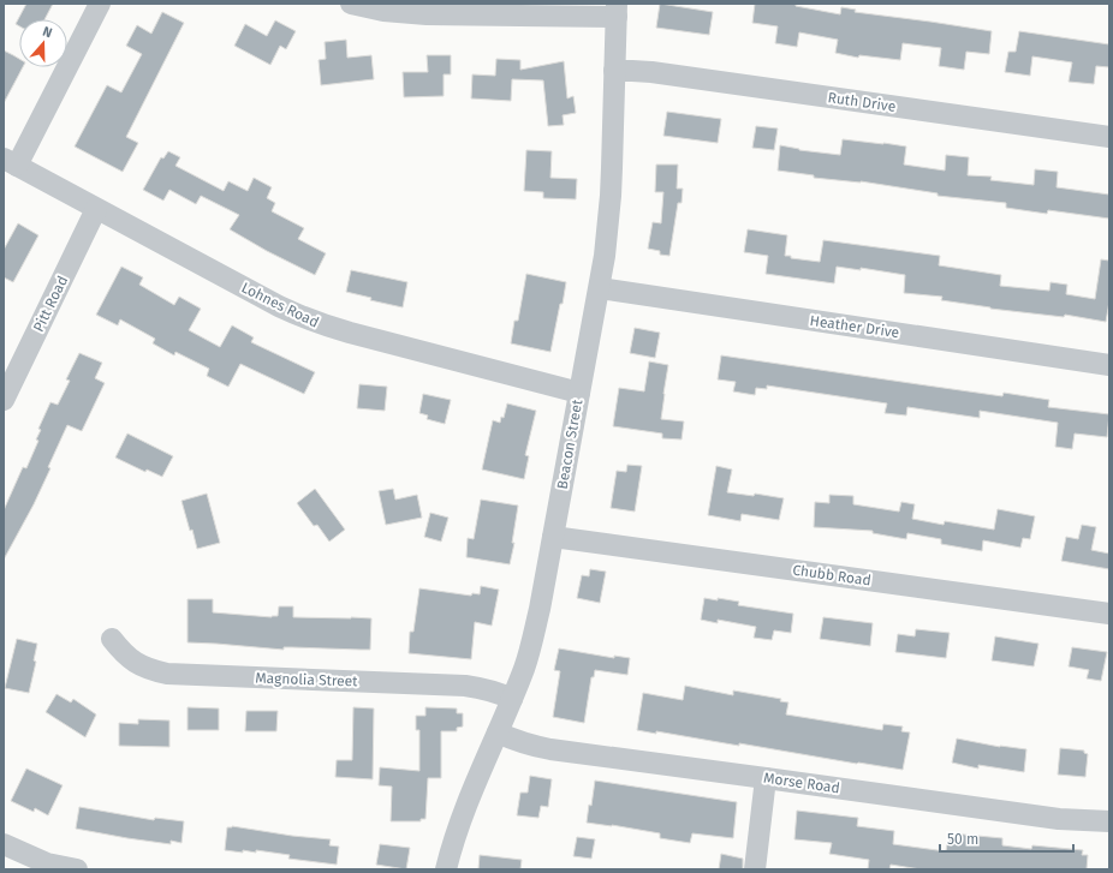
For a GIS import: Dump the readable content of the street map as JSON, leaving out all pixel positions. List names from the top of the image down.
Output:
{
  "streets": {
    "street": [
      "Ruth Drive",
      "Pitt Road",
      "Lohnes Road",
      "Heather Drive",
      "Beacon Street",
      "Chubb Road",
      "Magnolia Street",
      "Morse Road"
    ]
  },
  "crossings": [
    ["Ruth Drive", "Beacon Street"],
    ["Pitt Road", "Lohnes Road"],
    ["Lohnes Road", "Beacon Street"],
    ["Heather Drive", "Beacon Street"],
    ["Beacon Street", "Chubb Road"],
    ["Beacon Street", "Magnolia Street"],
    ["Beacon Street", "Morse Road"]
  ],
  "scale_bar": "50 m",
  "north": "top"
}
